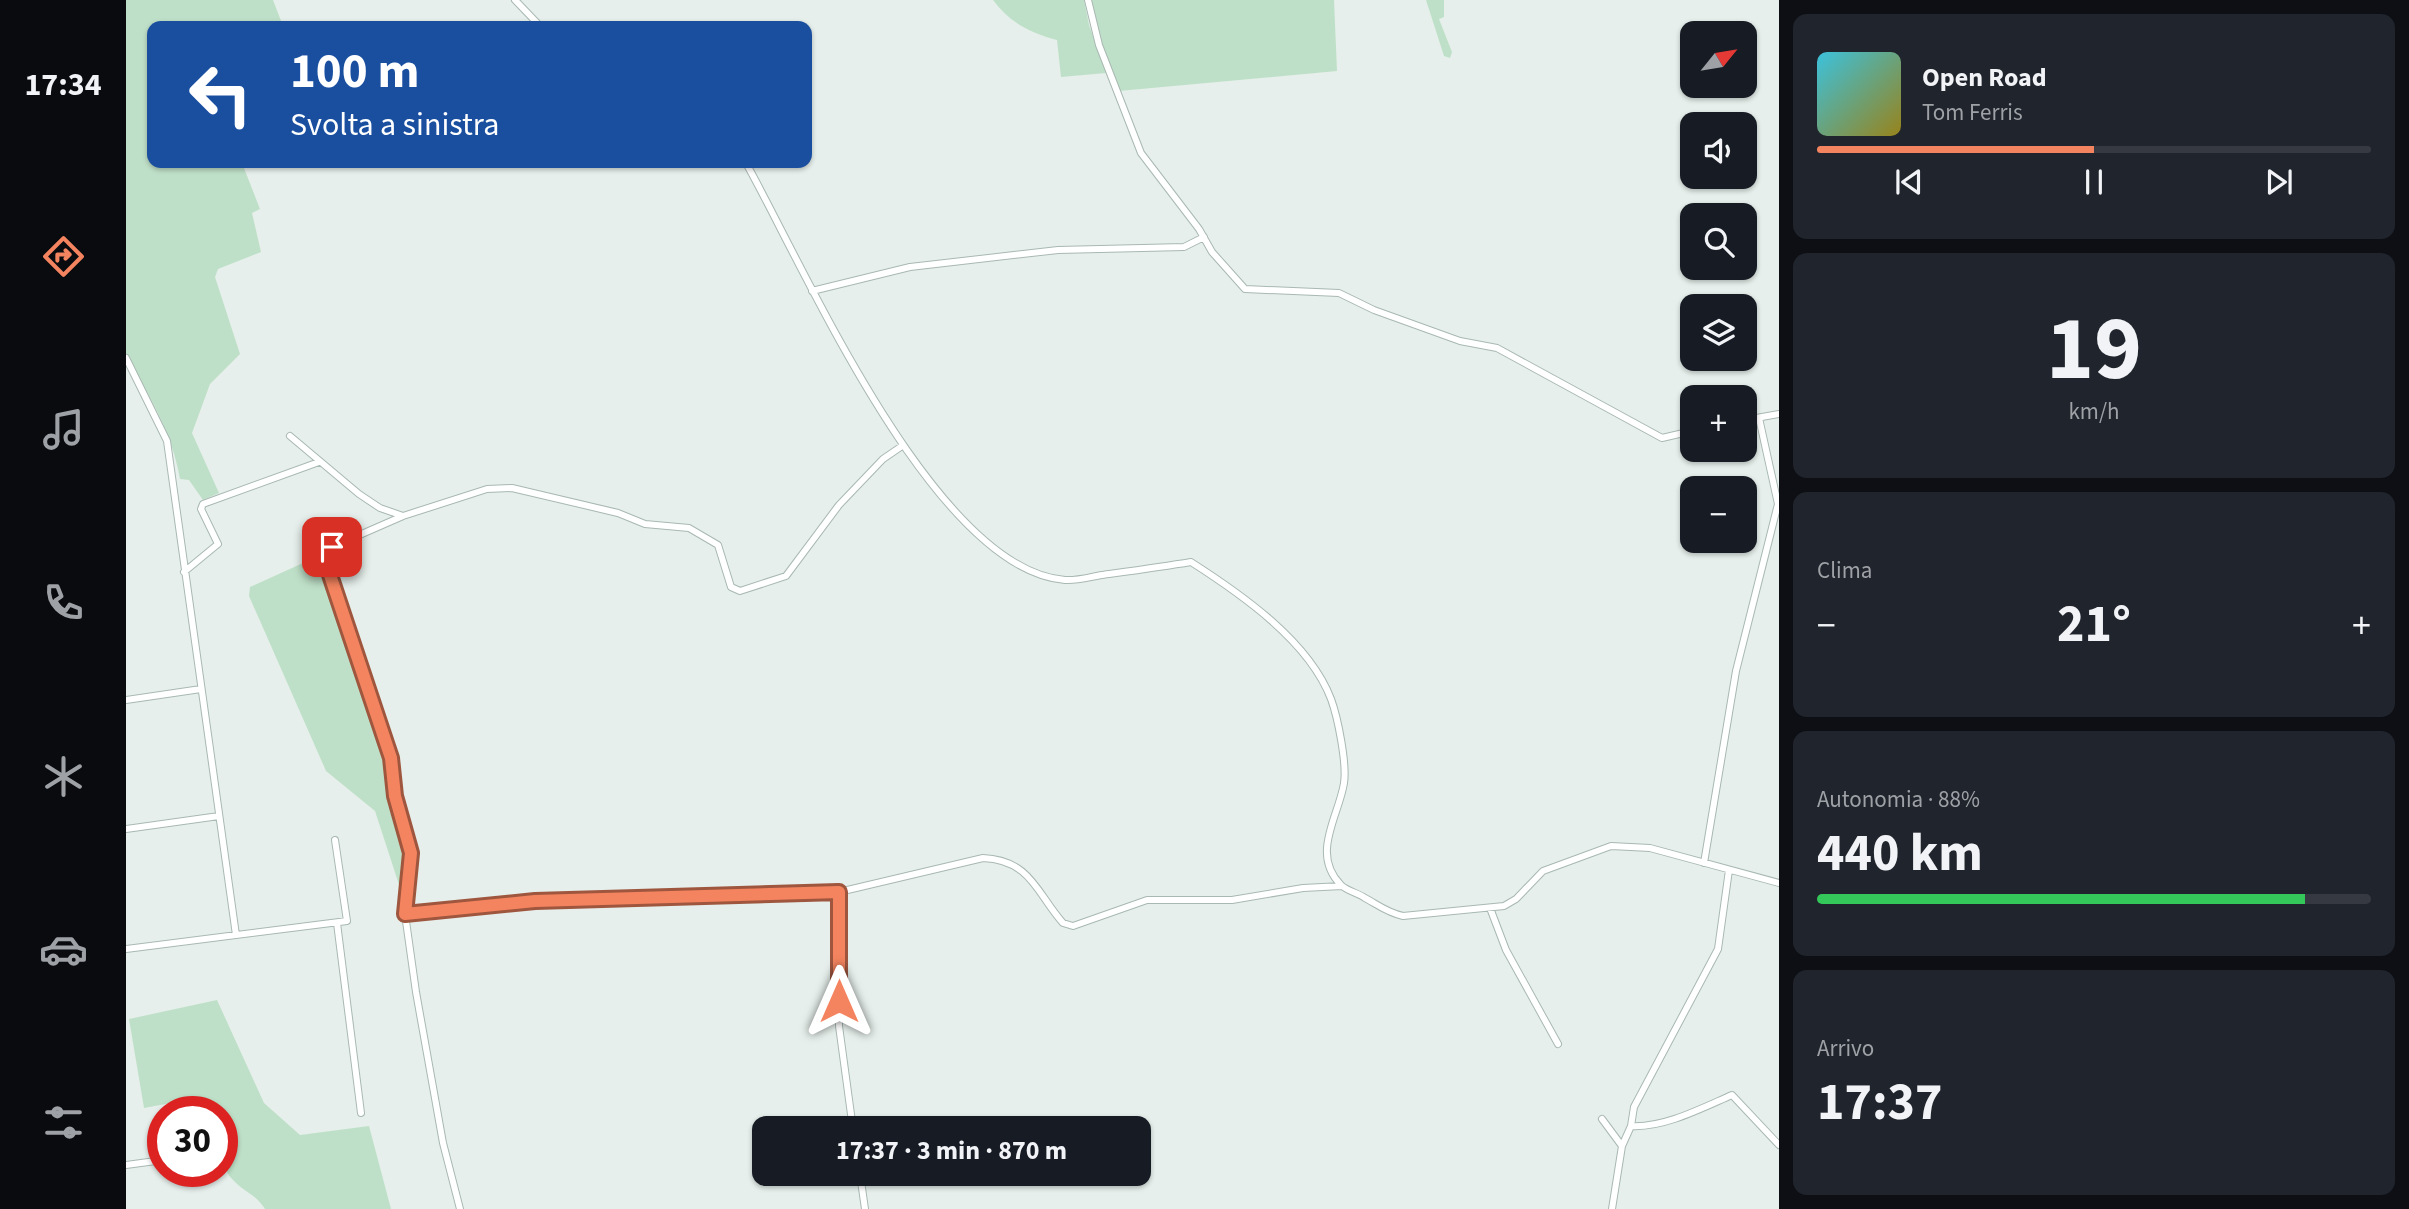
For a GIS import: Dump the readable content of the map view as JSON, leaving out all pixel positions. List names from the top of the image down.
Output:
{
  "north": "top right",
  "page": {
    "tabs": "17:34",
    "map_buttons": ["+", "−"],
    "turn": ["100 m", "Svolta a sinistra"],
    "song": ["Open Road", "Tom Ferris"],
    "tile": [
      ["19", "km/h"],
      "Clima",
      ["Autonomia · 88%", "440 km"],
      ["Arrivo", "17:37"]
    ],
    "heat": ["−", "21°", "+"],
    "limit": "30",
    "trip": "17:37 · 3 min · 870 m"
  }
}
